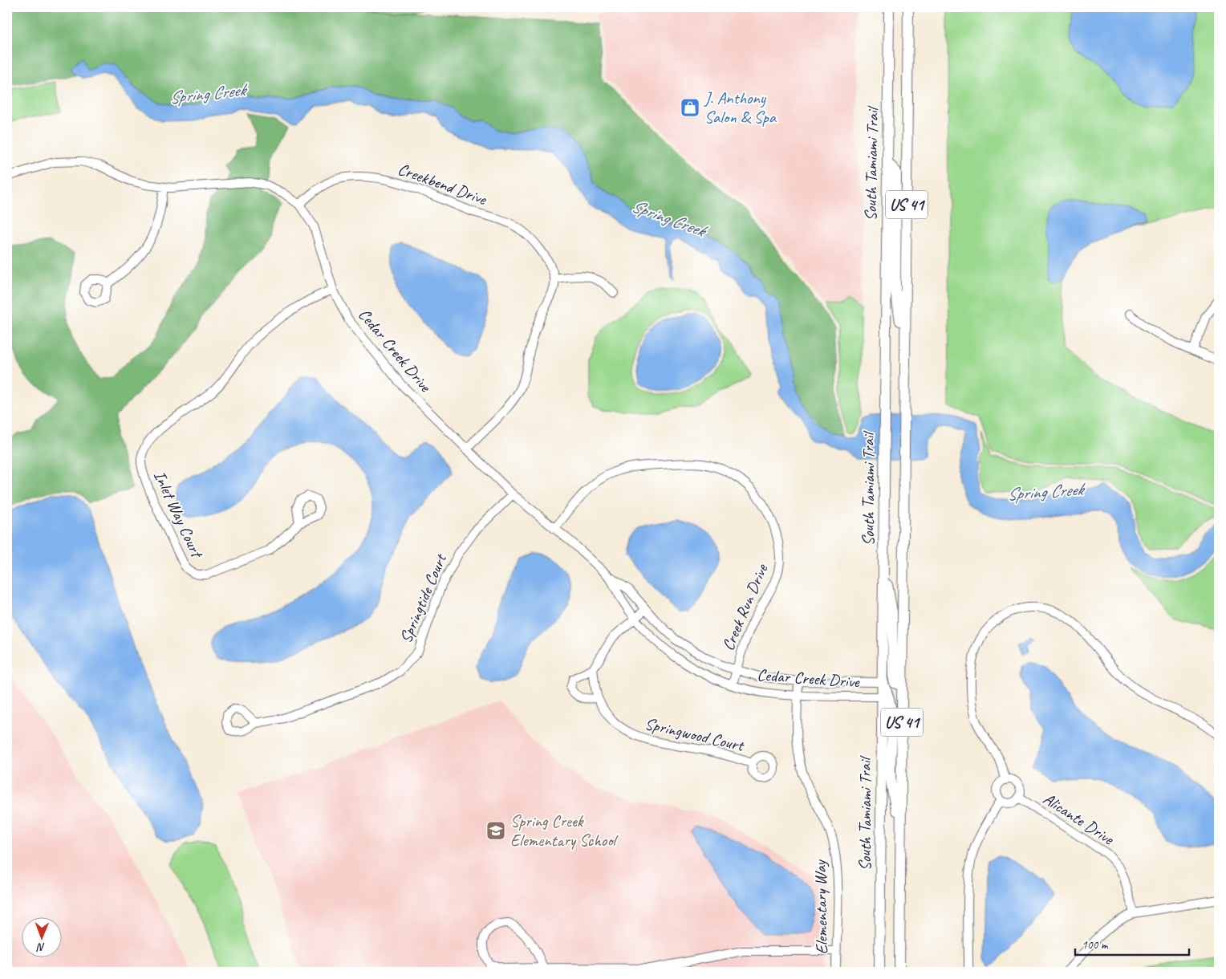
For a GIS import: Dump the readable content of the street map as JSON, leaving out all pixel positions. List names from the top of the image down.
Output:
{
  "streets": {
    "main road": ["South Tamiami Trail", "US 41"],
    "street": [
      "Creekbend Drive",
      "Cedar Creek Drive",
      "Inlet Way Court",
      "Springtide Court",
      "Creek Run Drive",
      "Springwood Court",
      "Alicante Drive",
      "Elementary Way"
    ]
  },
  "crossings": [
    ["South Tamiami Trail", "Cedar Creek Drive"],
    ["Creekbend Drive", "Cedar Creek Drive"],
    ["Cedar Creek Drive", "Inlet Way Court"],
    ["Cedar Creek Drive", "Springtide Court"],
    ["Cedar Creek Drive", "Creek Run Drive"],
    ["Cedar Creek Drive", "Elementary Way"]
  ],
  "water": ["Spring Creek"],
  "places": {
    "shop": ["J. Anthony Salon & Spa"],
    "school or university": ["Spring Creek Elementary School"]
  },
  "scale_bar": "100 m",
  "north": "bottom"
}
